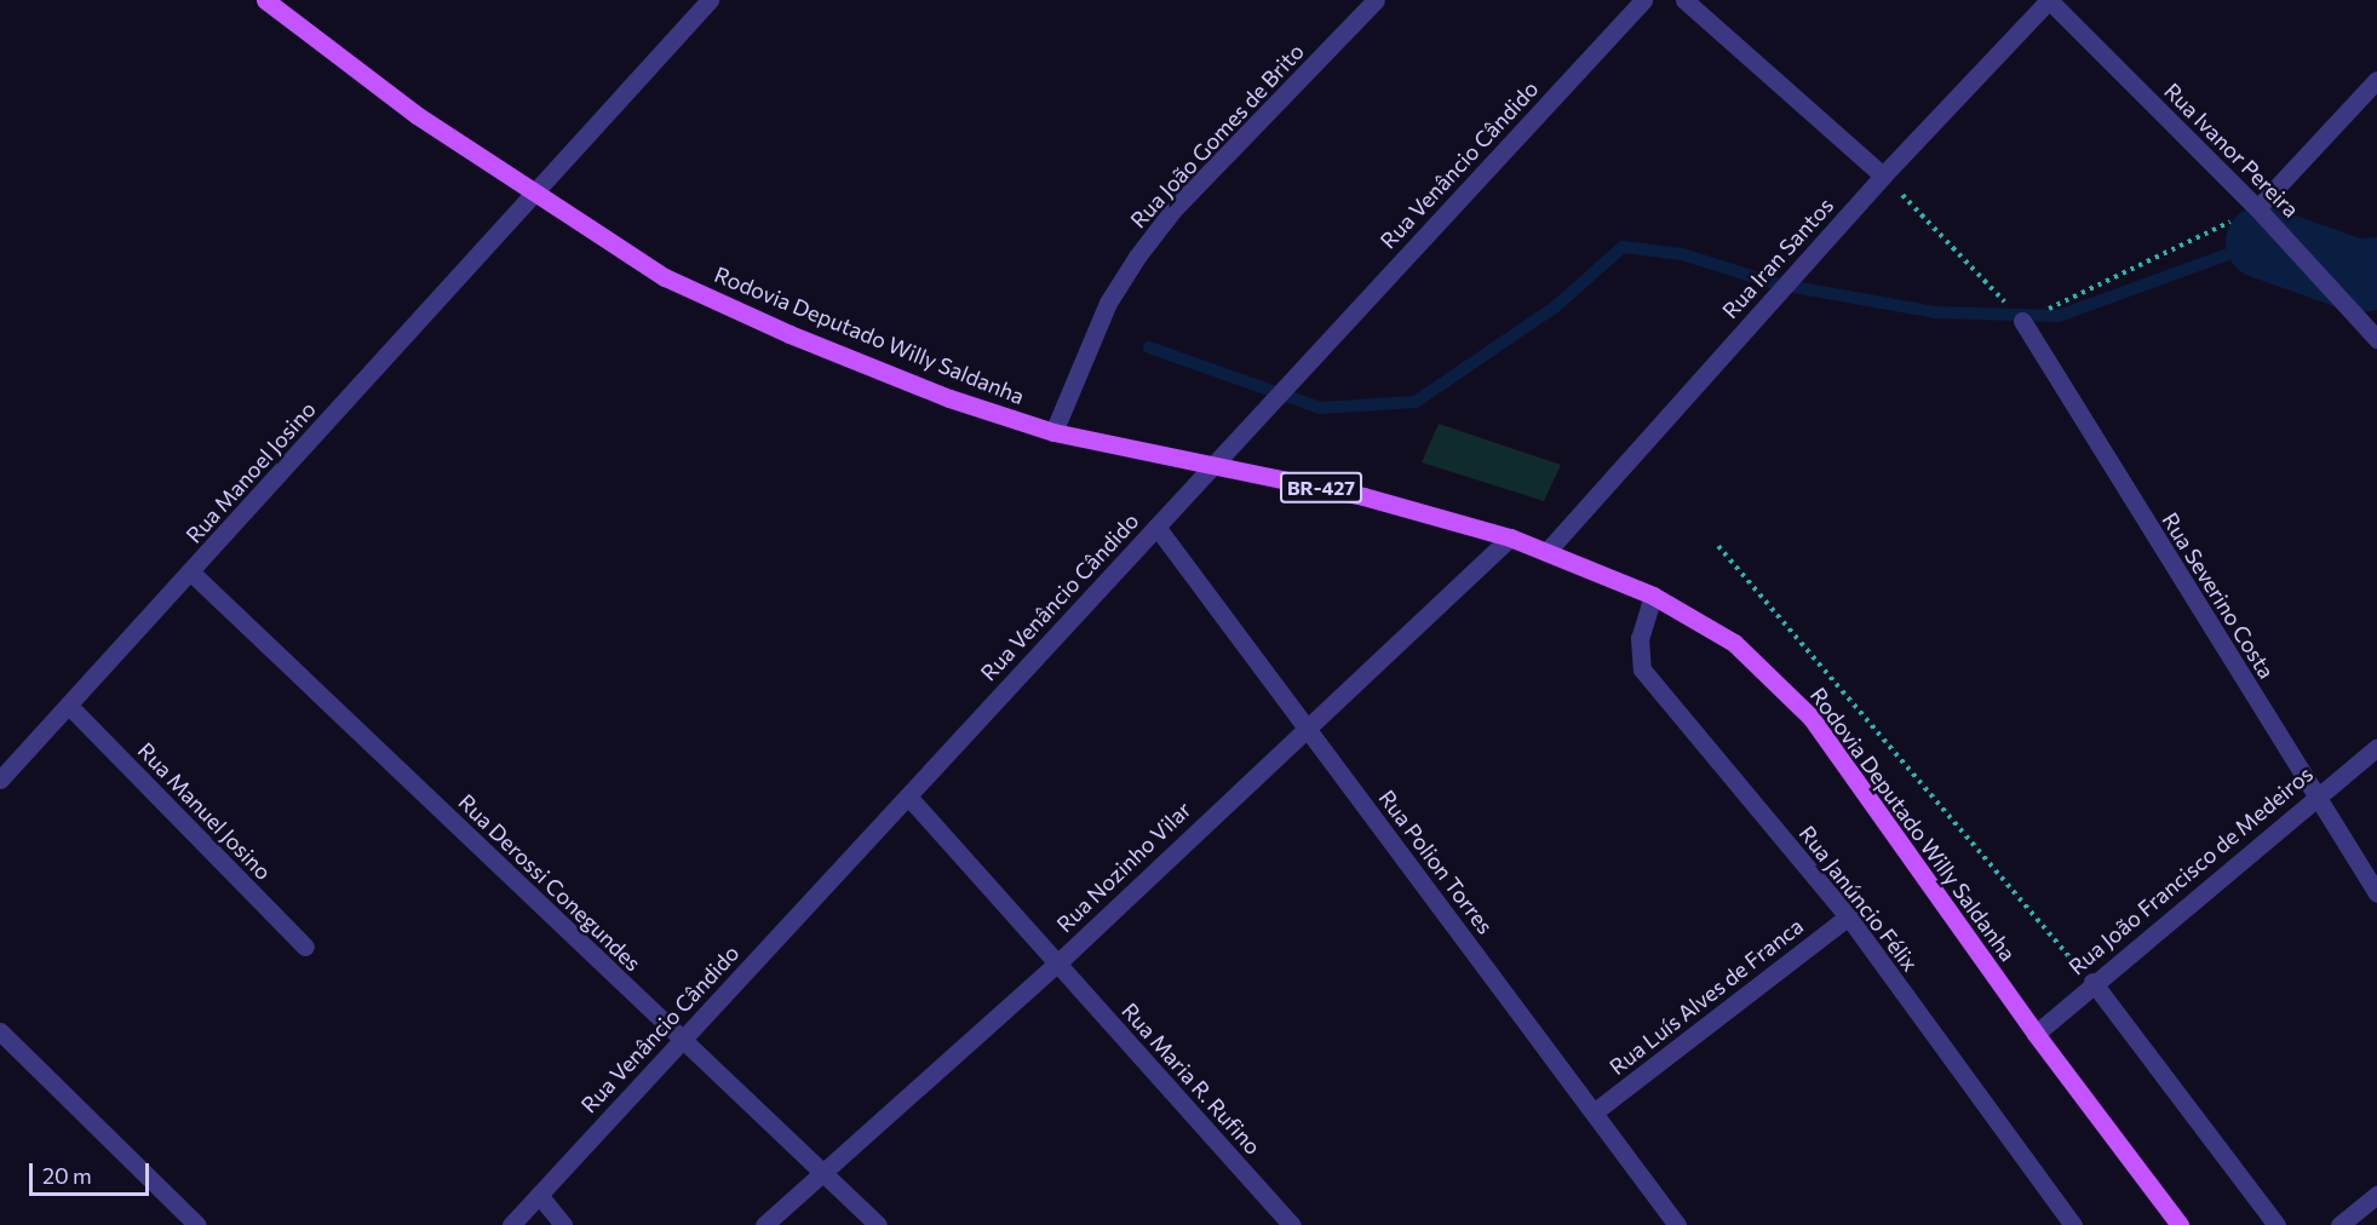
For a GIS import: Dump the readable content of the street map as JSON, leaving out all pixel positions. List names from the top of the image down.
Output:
{
  "streets": {
    "main road": ["Rodovia Deputado Willy Saldanha", "BR-427"],
    "street": [
      "Rua João Gomes de Brito",
      "Rua Ivanor Pereira",
      "Rua Venâncio Cândido",
      "Rua Iran Santos",
      "Rua Manoel Josino",
      "Rua Severino Costa",
      "Rua Manuel Josino",
      "Rua Polion Torres",
      "Rua Nozinho Vilar",
      "Rua João Francisco de Medeiros",
      "Rua Derossi Conegundes",
      "Rua Janúncio Félix",
      "Rua Luís Alves de Franca",
      "Rua Maria R. Rufino"
    ]
  },
  "crossings": [
    ["Rua João Gomes de Brito", "Rodovia Deputado Willy Saldanha"],
    ["Rua Ivanor Pereira", "Rua Iran Santos"],
    ["Rua Venâncio Cândido", "Rodovia Deputado Willy Saldanha"],
    ["Rua Venâncio Cândido", "Rua Polion Torres"],
    ["Rua Venâncio Cândido", "Rua Derossi Conegundes"],
    ["Rua Venâncio Cândido", "Rua Maria R. Rufino"],
    ["Rua Iran Santos", "Rodovia Deputado Willy Saldanha"],
    ["Rodovia Deputado Willy Saldanha", "Rua Manoel Josino"],
    ["Rodovia Deputado Willy Saldanha", "Rua Nozinho Vilar"],
    ["Rodovia Deputado Willy Saldanha", "Rua João Francisco de Medeiros"],
    ["Rodovia Deputado Willy Saldanha", "Rua Janúncio Félix"],
    ["Rua Manoel Josino", "Rua Manuel Josino"],
    ["Rua Manoel Josino", "Rua Derossi Conegundes"],
    ["Rua Severino Costa", "Rua João Francisco de Medeiros"],
    ["Rua Polion Torres", "Rua Nozinho Vilar"],
    ["Rua Polion Torres", "Rua Luís Alves de Franca"],
    ["Rua Nozinho Vilar", "Rua Derossi Conegundes"],
    ["Rua Nozinho Vilar", "Rua Maria R. Rufino"],
    ["Rua Janúncio Félix", "Rua Luís Alves de Franca"]
  ],
  "scale_bar": "20 m"
}
